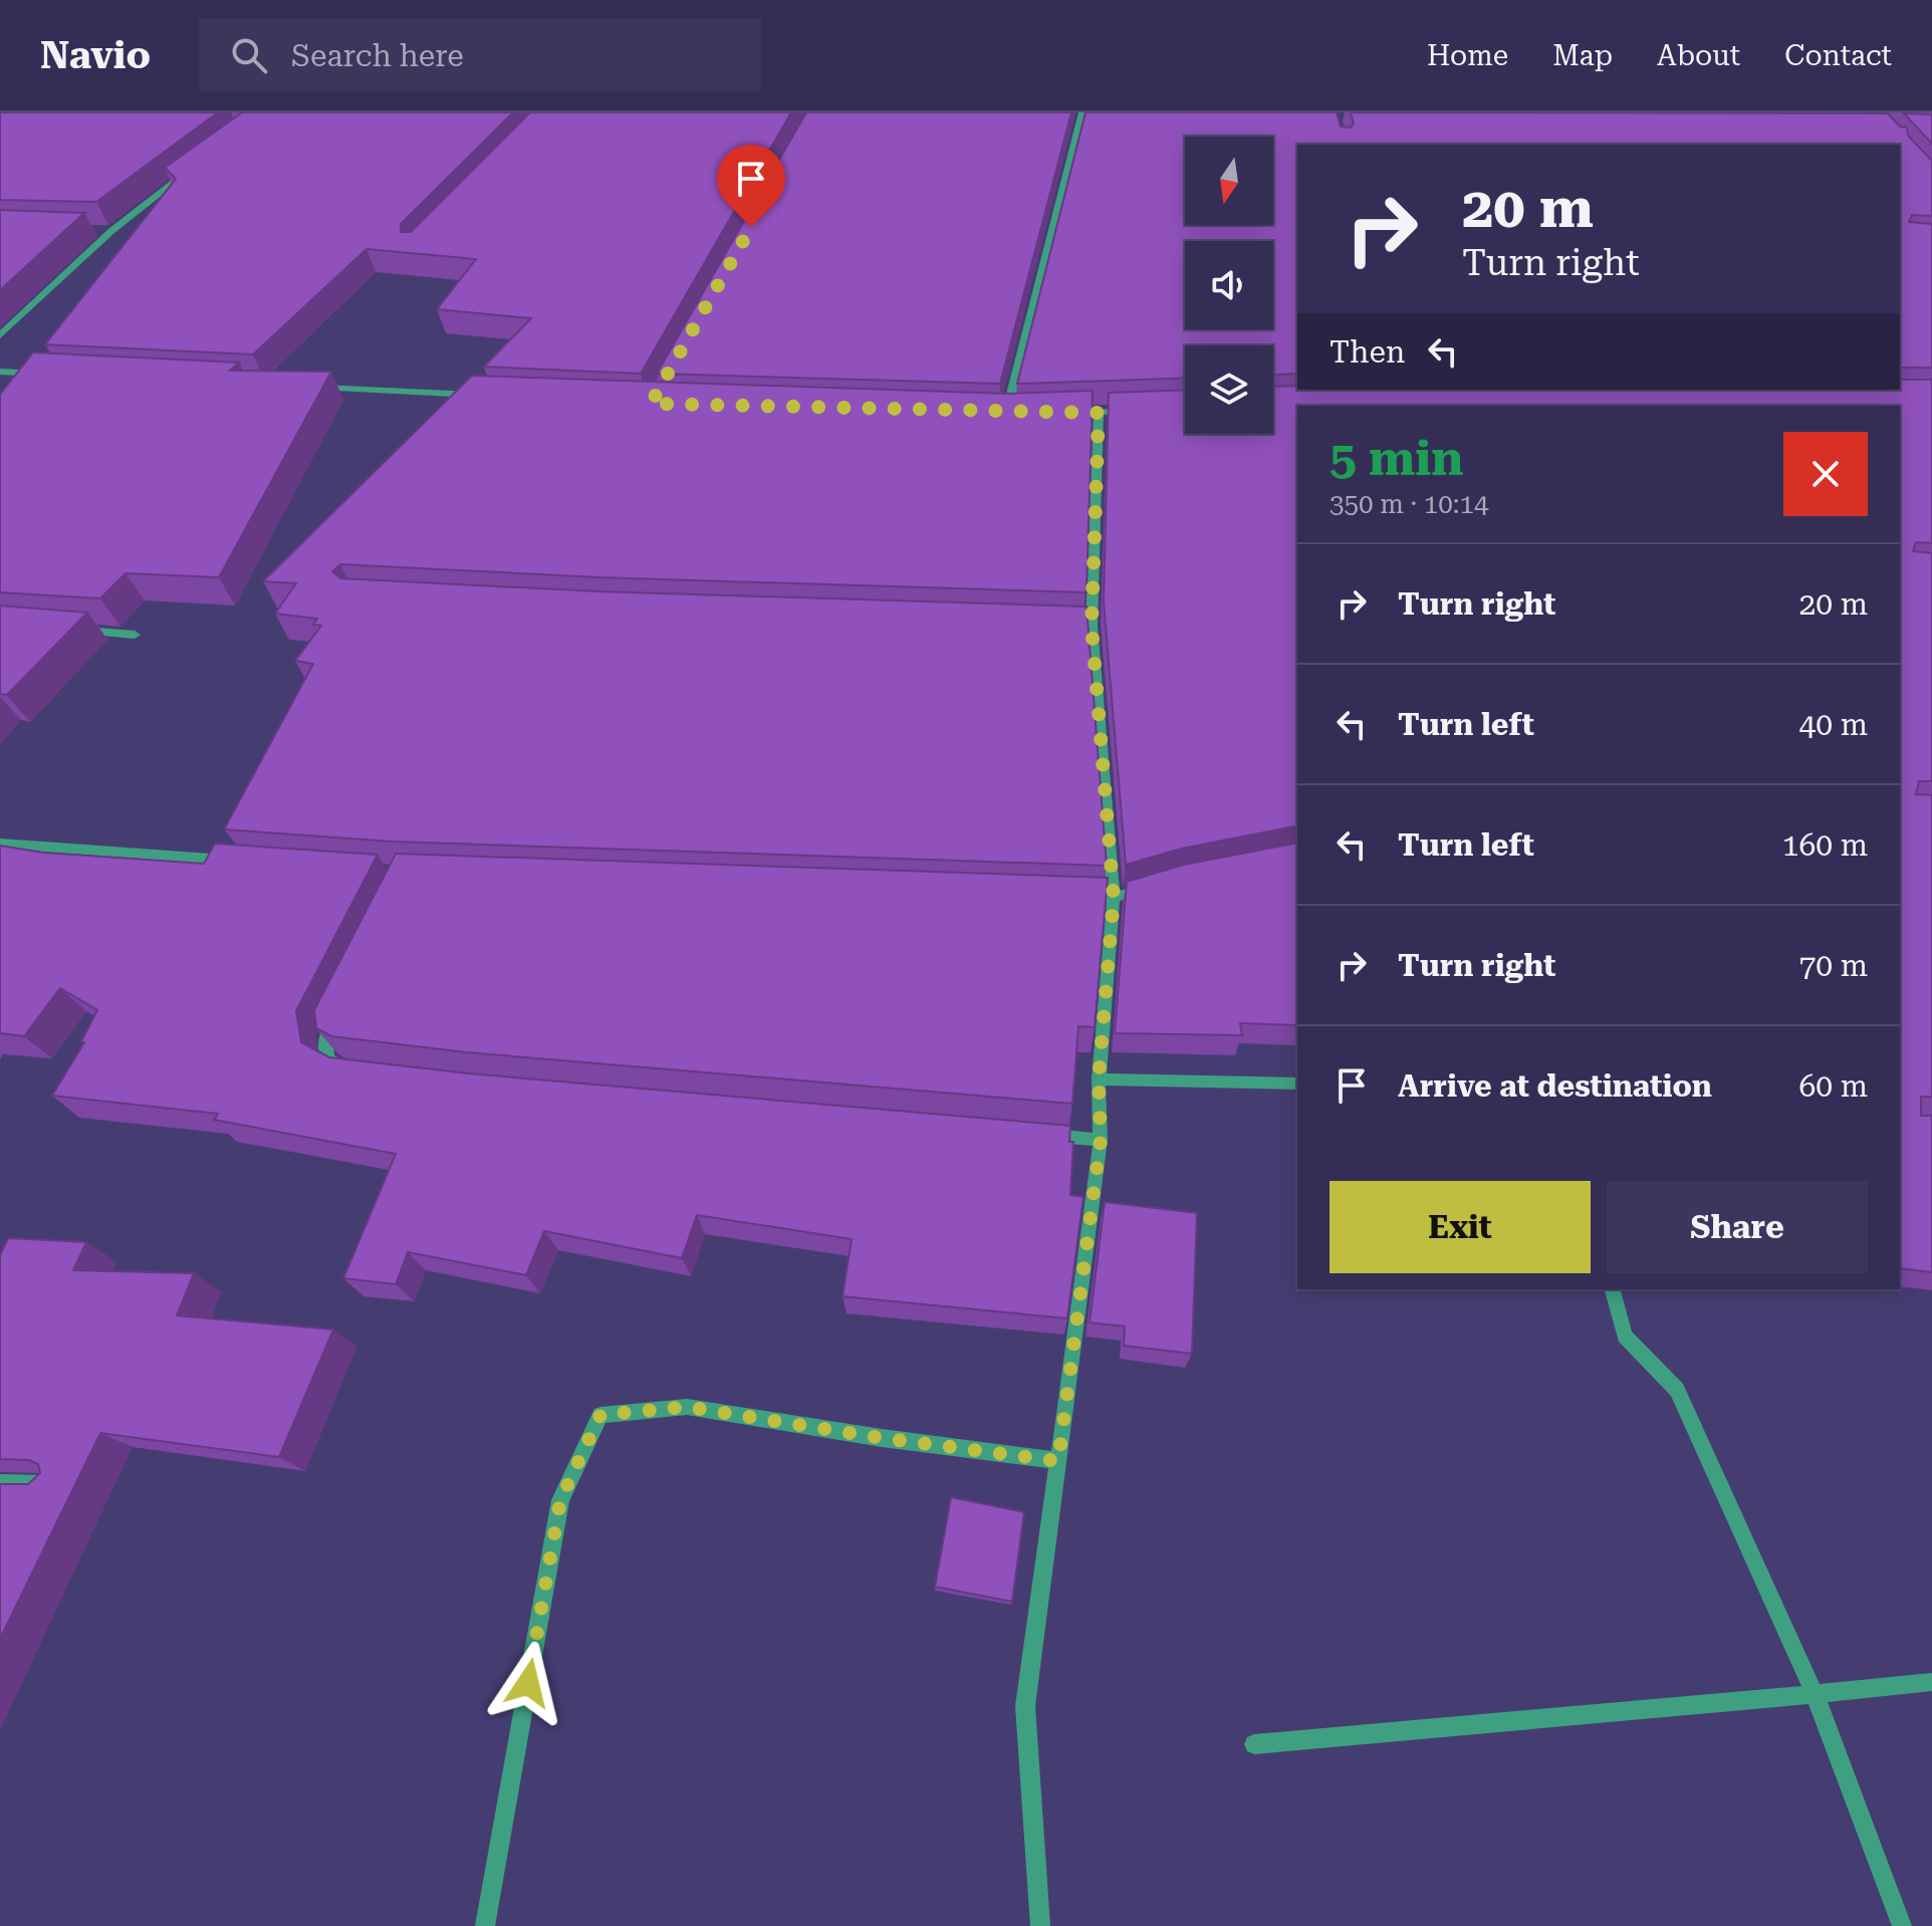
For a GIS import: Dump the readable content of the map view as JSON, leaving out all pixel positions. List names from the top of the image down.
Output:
{
  "north": "bottom",
  "page": {
    "header": "Navio",
    "search": "Search here",
    "nav": [
      "Home",
      "Map",
      "About",
      "Contact"
    ],
    "turn": ["20 m", "Turn right"],
    "then": "Then",
    "heading": ["5 min", "350 m · 10:14"],
    "list": [
      {
        "name": "Turn right",
        "value": "20 m"
      },
      {
        "name": "Turn left",
        "value": "40 m"
      },
      {
        "name": "Turn left",
        "value": "160 m"
      },
      {
        "name": "Turn right",
        "value": "70 m"
      },
      {
        "name": "Arrive at destination",
        "value": "60 m"
      }
    ],
    "buttons": ["Exit", "Share"]
  }
}
